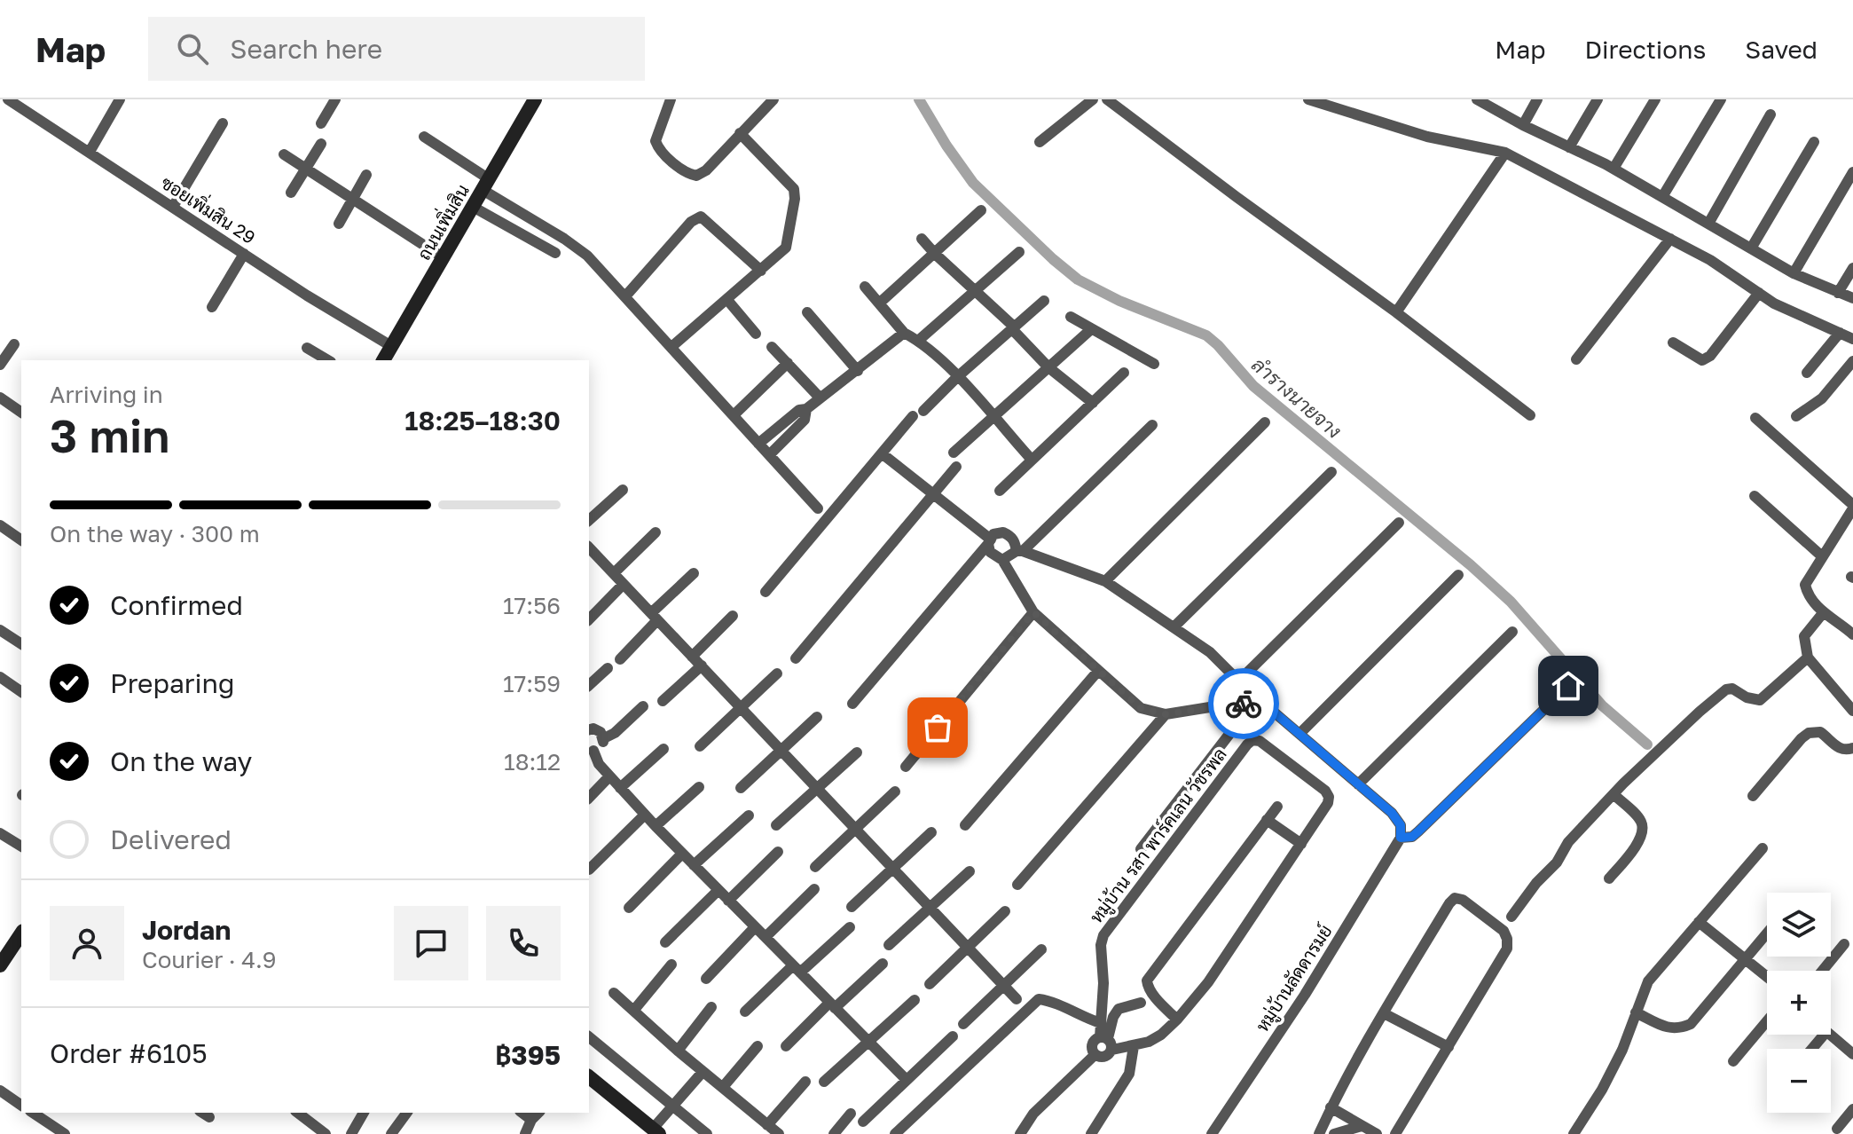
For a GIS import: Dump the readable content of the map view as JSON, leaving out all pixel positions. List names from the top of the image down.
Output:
{
  "streets": {
    "street": [
      "ซอยเพิ่มสิน 29",
      "ถนนเพิ่มสิน",
      "หมู่บ้าน รสา พาร์คเลน วัชรพล",
      "หมู่บ้านลัดดารมย์"
    ]
  },
  "crossings": [
    ["ซอยเพิ่มสิน 29", "ถนนเพิ่มสิน"]
  ],
  "water": ["ลำรางนายจาง"],
  "page": {
    "header": "Map",
    "search": "Search here",
    "nav": ["Map", "Directions", "Saved"],
    "heading": ["3 min", "Arriving in", "18:25–18:30"],
    "panel": [
      "Jordan",
      "Courier · 4.9",
      "Order #6105",
      "฿395"
    ],
    "bar": "On the way · 300 m",
    "list": [
      ["Confirmed", "17:56"],
      ["Preparing", "17:59"],
      ["On the way", "18:12"],
      "Delivered"
    ],
    "map_buttons": ["+", "−"]
  }
}
